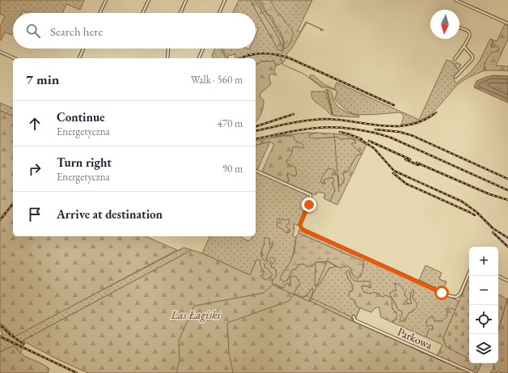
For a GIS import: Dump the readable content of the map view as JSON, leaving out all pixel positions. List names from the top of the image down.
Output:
{
  "streets": {
    "street": ["Parkowa"]
  },
  "parks": ["Las Łagiski"],
  "north": "bottom",
  "page": {
    "search": "Search here",
    "heading": ["7 min", "Walk · 560 m"],
    "list": [
      ["Continue", "Energetyczna", "470 m"],
      ["Turn right", "Energetyczna", "90 m"],
      "Arrive at destination"
    ],
    "map_buttons": ["+", "−"]
  }
}
